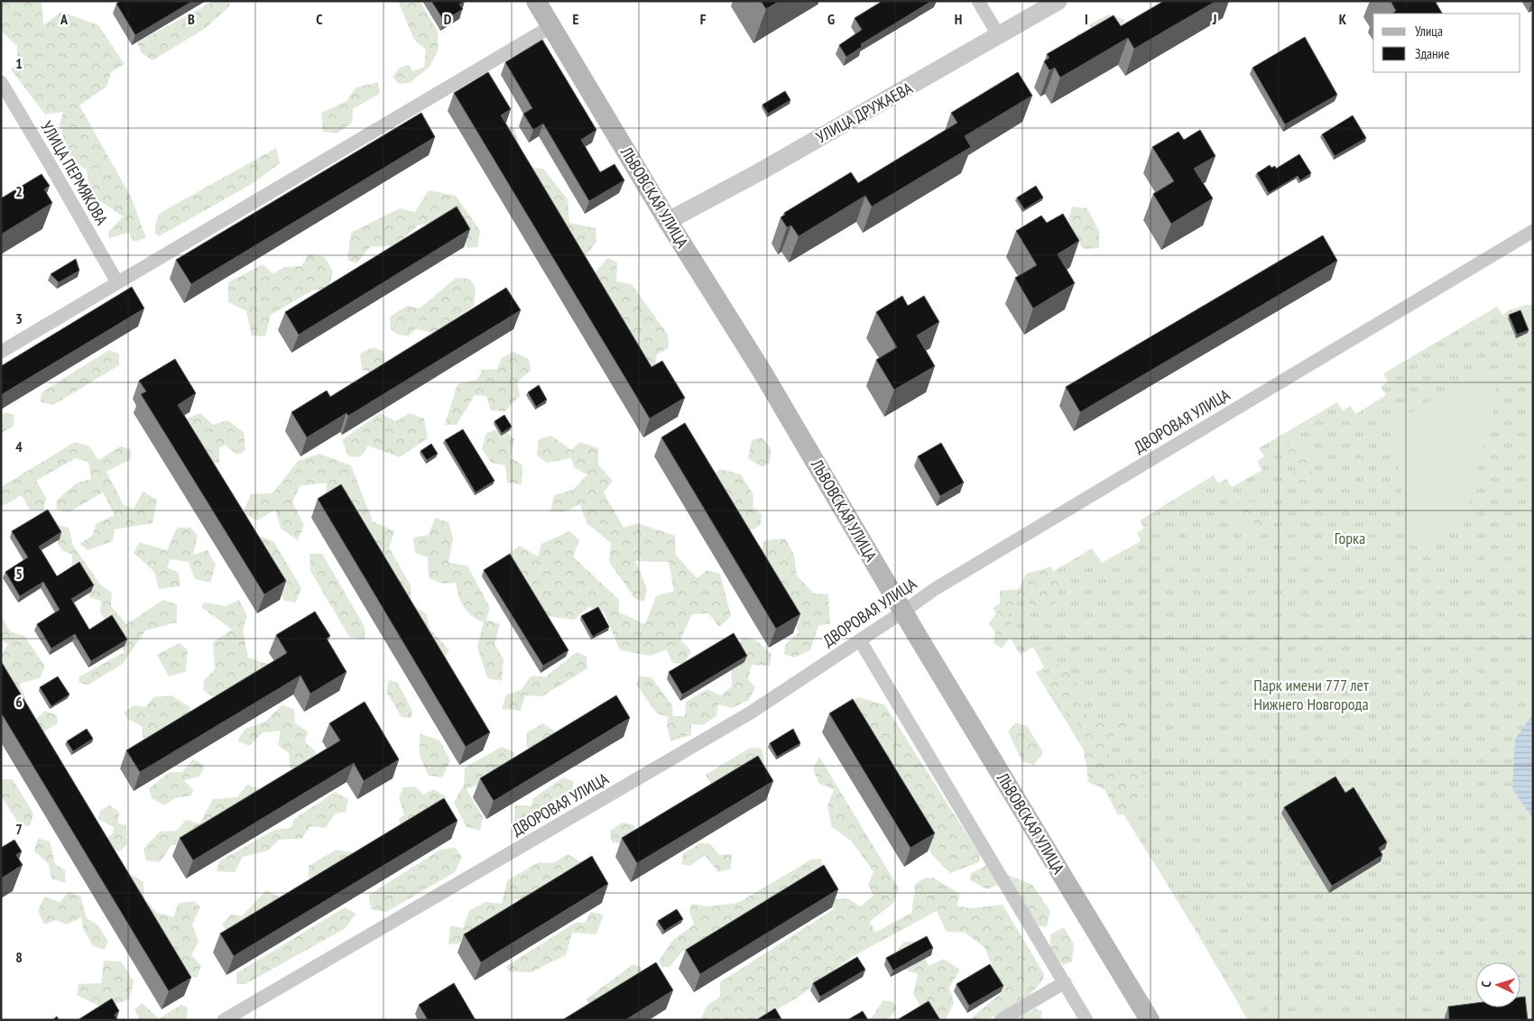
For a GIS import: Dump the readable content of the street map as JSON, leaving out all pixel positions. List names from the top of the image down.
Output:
{
  "streets": {
    "main road": ["ЛЬВОВСКАЯ УЛИЦА"],
    "street": ["УЛИЦА ДРУЖАЕВА", "УЛИЦА ПЕРМЯКОВА", "ДВОРОВАЯ УЛИЦА"]
  },
  "crossings": [
    ["УЛИЦА ДРУЖАЕВА", "ЛЬВОВСКАЯ УЛИЦА"],
    ["ЛЬВОВСКАЯ УЛИЦА", "ДВОРОВАЯ УЛИЦА"]
  ],
  "parks": ["Горка", "Парк имени 777 лет Нижнего Новгорода"],
  "legend": ["Улица", "Здание"],
  "north": "left",
  "grid": {
    "columns": [
      "A",
      "B",
      "C",
      "D",
      "E",
      "F",
      "G",
      "H",
      "I",
      "J",
      "K"
    ],
    "rows": [
      "1",
      "2",
      "3",
      "4",
      "5",
      "6",
      "7",
      "8"
    ]
  }
}
